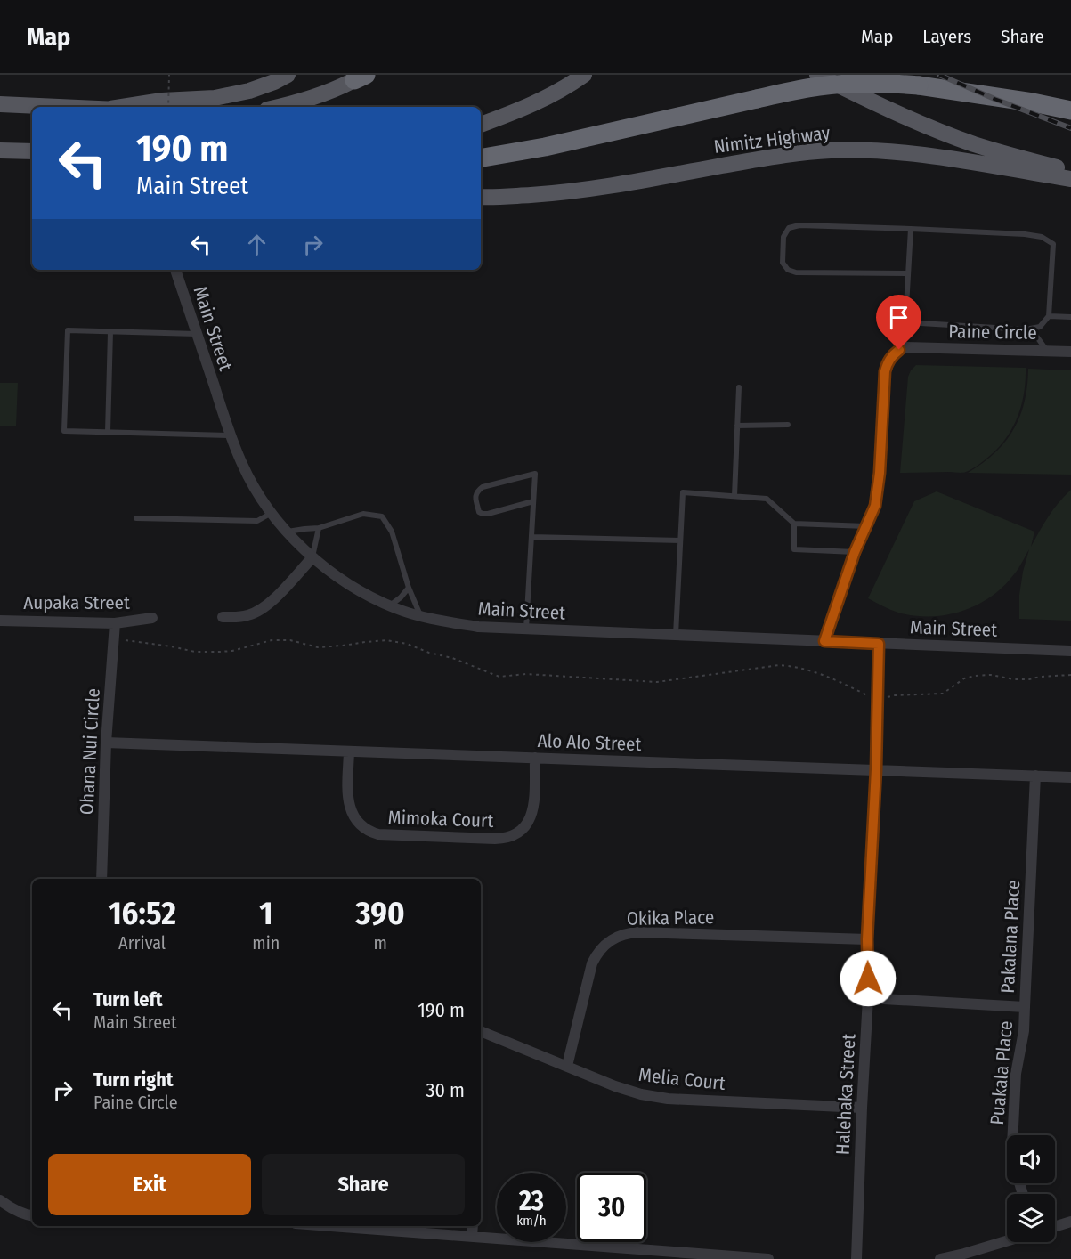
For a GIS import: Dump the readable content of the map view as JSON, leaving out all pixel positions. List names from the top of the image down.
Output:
{
  "streets": {
    "main road": ["Nimitz Highway"],
    "street": [
      "Main Street",
      "Paine Circle",
      "Aupaka Street",
      "Alo Alo Street",
      "Ohana Nui Circle",
      "Mimoka Court",
      "Okika Place",
      "Pakalana Place",
      "Puakala Place",
      "Melia Court",
      "Halehaka Street"
    ]
  },
  "crossings": [
    ["Main Street", "Paine Circle"],
    ["Main Street", "Halehaka Street"],
    ["Aupaka Street", "Ohana Nui Circle"],
    ["Alo Alo Street", "Ohana Nui Circle"],
    ["Alo Alo Street", "Mimoka Court"],
    ["Alo Alo Street", "Pakalana Place"],
    ["Alo Alo Street", "Halehaka Street"],
    ["Okika Place", "Melia Court"],
    ["Okika Place", "Halehaka Street"],
    ["Pakalana Place", "Puakala Place"],
    ["Pakalana Place", "Halehaka Street"],
    ["Melia Court", "Halehaka Street"]
  ],
  "page": {
    "header": "Map",
    "nav": ["Map", "Layers", "Share"],
    "turn": ["190 m", "Main Street"],
    "eta": [
      "16:52",
      "Arrival",
      "1",
      "min",
      "390",
      "m"
    ],
    "list": [
      {
        "name": "Turn left",
        "note": "Main Street",
        "value": "190 m"
      },
      {
        "name": "Turn right",
        "note": "Paine Circle",
        "value": "30 m"
      }
    ],
    "buttons": ["Exit", "Share"],
    "speed": "23 km/h",
    "limit": "30"
  }
}
